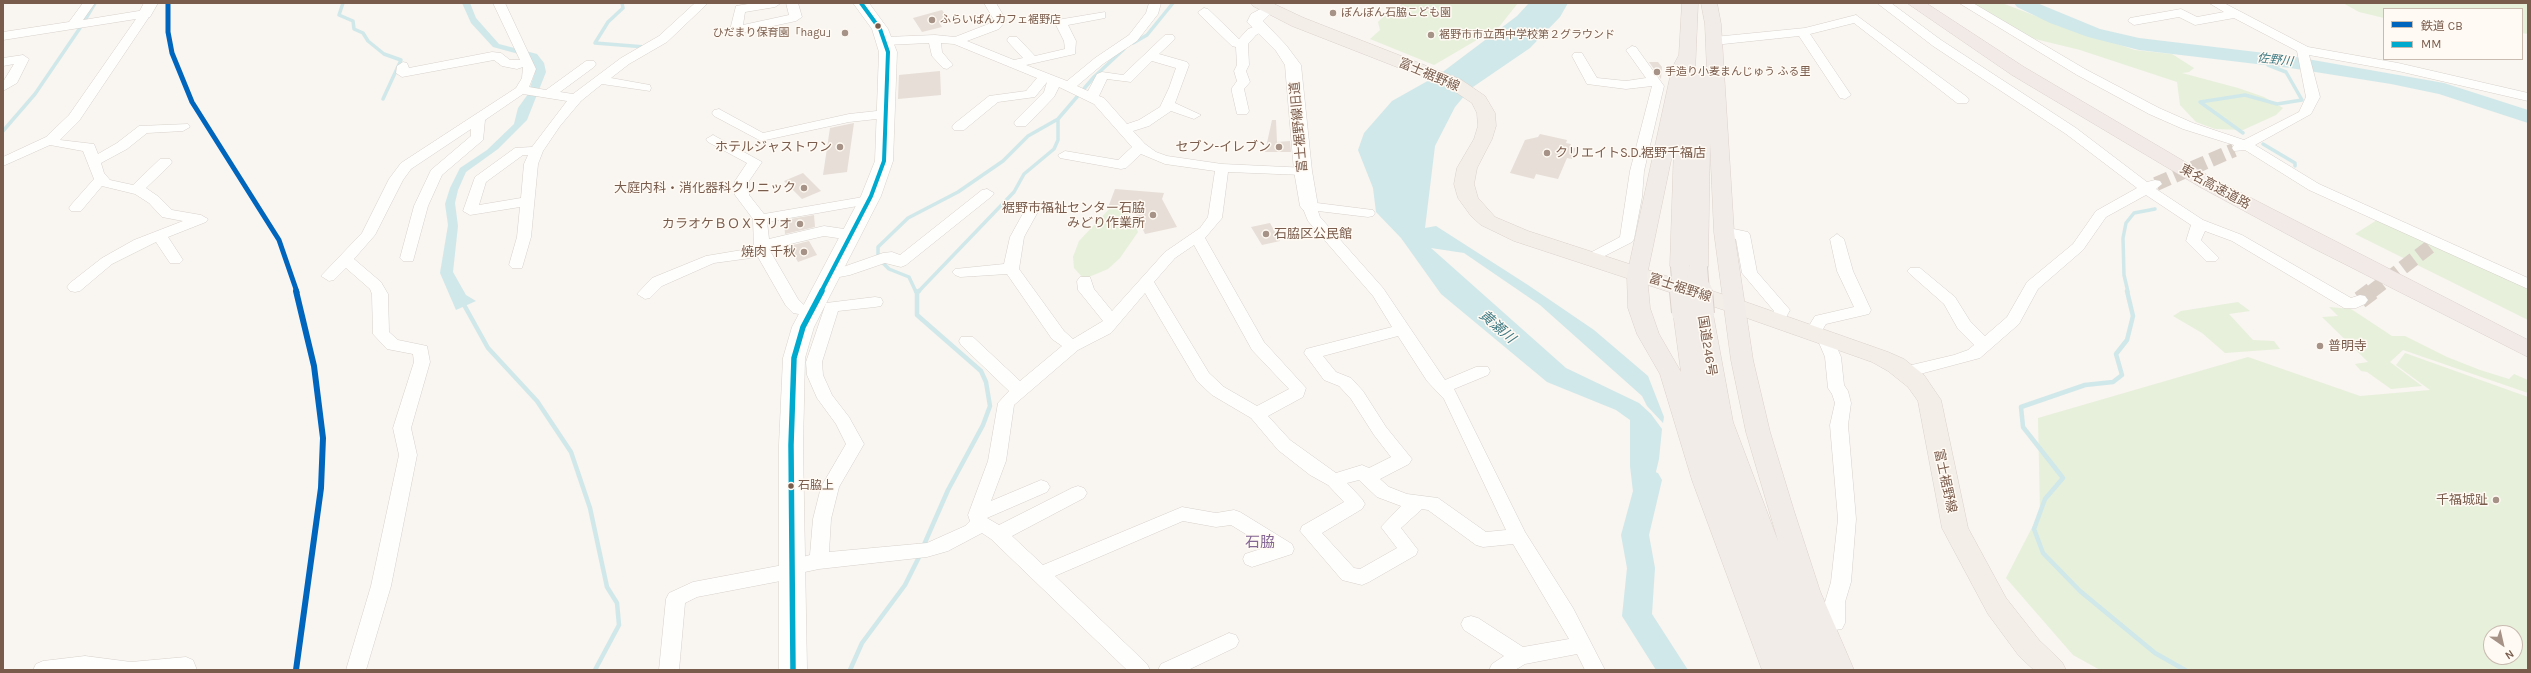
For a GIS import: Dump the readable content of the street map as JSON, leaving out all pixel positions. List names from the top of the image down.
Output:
{
  "streets": {
    "highway": ["東名高速道路", "国道246号"],
    "main road": ["富士裾野線"],
    "street": ["富士裾野線旧道"]
  },
  "districts": ["石脇"],
  "water": ["佐野川", "黄瀬川"],
  "places": [
    "ぽんぽん石脇こども園",
    "ふらいぱんカフェ裾野店",
    "ひだまり保育園「hagu」",
    "裾野市市立西中学校第２グラウンド",
    "手造り小麦まんじゅう ふる里",
    "ホテルジャストワン",
    "セブン-イレブン",
    "クリエイトS.D.裾野千福店",
    "大庭内科・消化器科クリニック",
    "裾野市福祉センター石脇 みどり作業所",
    "カラオケＢＯＸマリオ",
    "石脇区公民館",
    "焼肉 千秋",
    "普明寺",
    "石脇上",
    "千福城趾"
  ],
  "lines": ["rail line CB", "transit line MM"],
  "legend": ["鉄道 CB", "MM"],
  "north": "bottom right"
}
